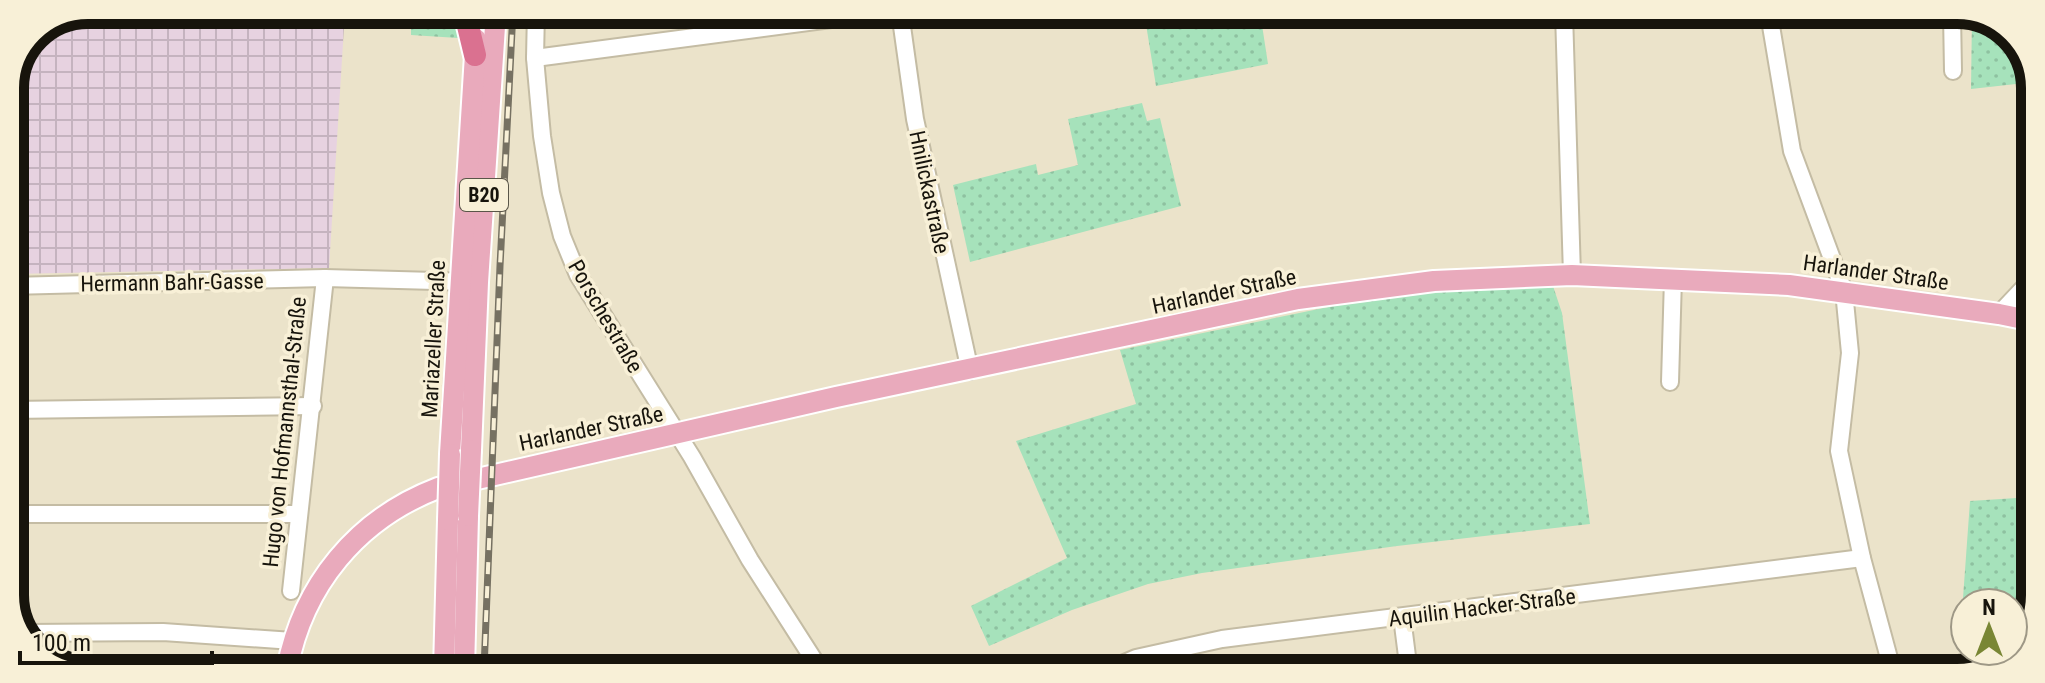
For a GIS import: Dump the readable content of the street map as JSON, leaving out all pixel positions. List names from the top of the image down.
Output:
{
  "streets": {
    "main road": ["B20", "Harlander Straße", "Mariazeller Straße"],
    "street": [
      "Hnilickastraße",
      "Hermann Bahr-Gasse",
      "Porschestraße",
      "Hugo von Hofmannsthal-Straße",
      "Aquilin Hacker-Straße"
    ]
  },
  "crossings": [
    ["Hnilickastraße", "Harlander Straße"],
    ["Harlander Straße", "Porschestraße"],
    ["Hermann Bahr-Gasse", "Mariazeller Straße"],
    ["Hermann Bahr-Gasse", "Hugo von Hofmannsthal-Straße"]
  ],
  "scale_bar": "100 m",
  "north": "top"
}
